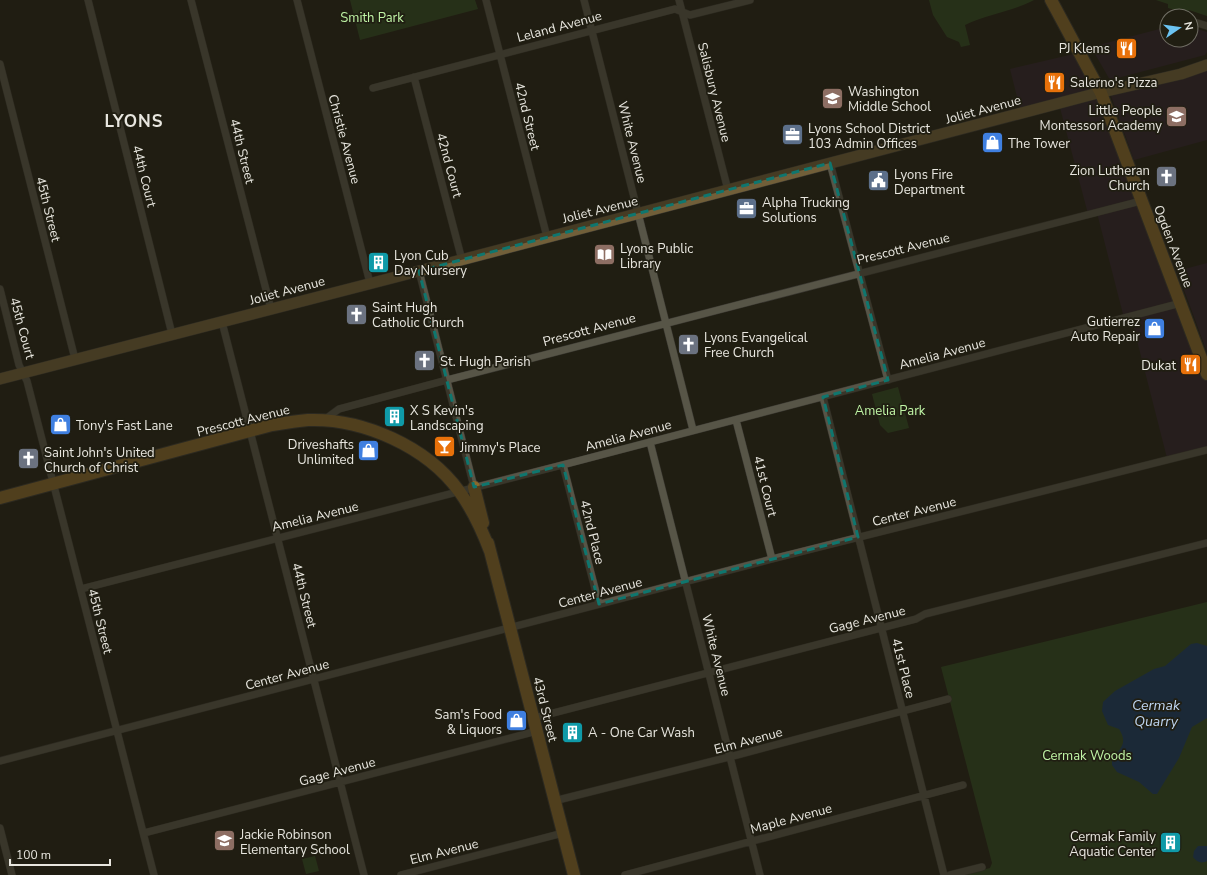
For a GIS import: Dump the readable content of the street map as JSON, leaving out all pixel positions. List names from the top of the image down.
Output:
{
  "streets": {
    "main road": ["Ogden Avenue", "Prescott Avenue", "43rd Street"],
    "street": [
      "Leland Avenue",
      "Salisbury Avenue",
      "Joliet Avenue",
      "42nd Street",
      "Christie Avenue",
      "White Avenue",
      "44th Street",
      "42nd Court",
      "44th Court",
      "45th Street",
      "45th Court",
      "Amelia Avenue",
      "41st Court",
      "Center Avenue",
      "42nd Place",
      "Gage Avenue",
      "41st Place",
      "Elm Avenue",
      "Maple Avenue"
    ]
  },
  "crossings": [
    ["Leland Avenue", "Salisbury Avenue"],
    ["Leland Avenue", "42nd Street"],
    ["Leland Avenue", "White Avenue"],
    ["Leland Avenue", "42nd Court"],
    ["Salisbury Avenue", "Joliet Avenue"],
    ["Joliet Avenue", "42nd Street"],
    ["Joliet Avenue", "Christie Avenue"],
    ["Joliet Avenue", "White Avenue"],
    ["Joliet Avenue", "44th Street"],
    ["Joliet Avenue", "42nd Court"],
    ["Joliet Avenue", "44th Court"],
    ["Joliet Avenue", "45th Street"],
    ["Joliet Avenue", "Ogden Avenue"],
    ["Joliet Avenue", "45th Court"],
    ["White Avenue", "Prescott Avenue"],
    ["White Avenue", "Amelia Avenue"],
    ["White Avenue", "Center Avenue"],
    ["White Avenue", "Gage Avenue"],
    ["White Avenue", "Elm Avenue"],
    ["White Avenue", "Maple Avenue"],
    ["44th Street", "Prescott Avenue"],
    ["44th Street", "Amelia Avenue"],
    ["44th Street", "Center Avenue"],
    ["44th Street", "Gage Avenue"],
    ["45th Street", "Prescott Avenue"],
    ["45th Street", "45th Court"],
    ["45th Street", "Amelia Avenue"],
    ["45th Street", "Center Avenue"],
    ["45th Street", "Gage Avenue"],
    ["Ogden Avenue", "Prescott Avenue"],
    ["Ogden Avenue", "Amelia Avenue"],
    ["Amelia Avenue", "41st Court"],
    ["Amelia Avenue", "42nd Place"],
    ["Amelia Avenue", "41st Place"],
    ["41st Court", "Center Avenue"],
    ["Center Avenue", "42nd Place"],
    ["Center Avenue", "41st Place"],
    ["Center Avenue", "43rd Street"],
    ["Gage Avenue", "41st Place"],
    ["Gage Avenue", "43rd Street"],
    ["41st Place", "Elm Avenue"],
    ["41st Place", "Maple Avenue"],
    ["43rd Street", "Elm Avenue"]
  ],
  "districts": ["LYONS"],
  "water": ["Cermak Quarry"],
  "parks": ["Smith Park", "Amelia Park", "Cermak Woods"],
  "places": {
    "restaurant": ["PJ Klems", "Salerno's Pizza", "Dukat"],
    "school or university": ["Washington Middle School", "Little People Montessori Academy", "Jackie Robinson Elementary School"],
    "office": ["Lyons School District 103 Admin Offices", "Alpha Trucking Solutions"],
    "shop": [
      "The Tower",
      "Gutierrez Auto Repair",
      "Tony's Fast Lane",
      "Driveshafts Unlimited",
      "Sam's Food & Liquors"
    ],
    "church": [
      "Zion Lutheran Church",
      "Saint Hugh Catholic Church",
      "Lyons Evangelical Free Church",
      "St. Hugh Parish",
      "Saint John's United Church of Christ"
    ],
    "public building": ["Lyons Fire Department"],
    "library": ["Lyons Public Library"],
    "building": [
      "Lyon Cub Day Nursery",
      "X S Kevin's Landscaping",
      "A - One Car Wash",
      "Cermak Family Aquatic Center"
    ],
    "bar": ["Jimmy's Place"]
  },
  "scale_bar": "100 m",
  "north": "right"
}
